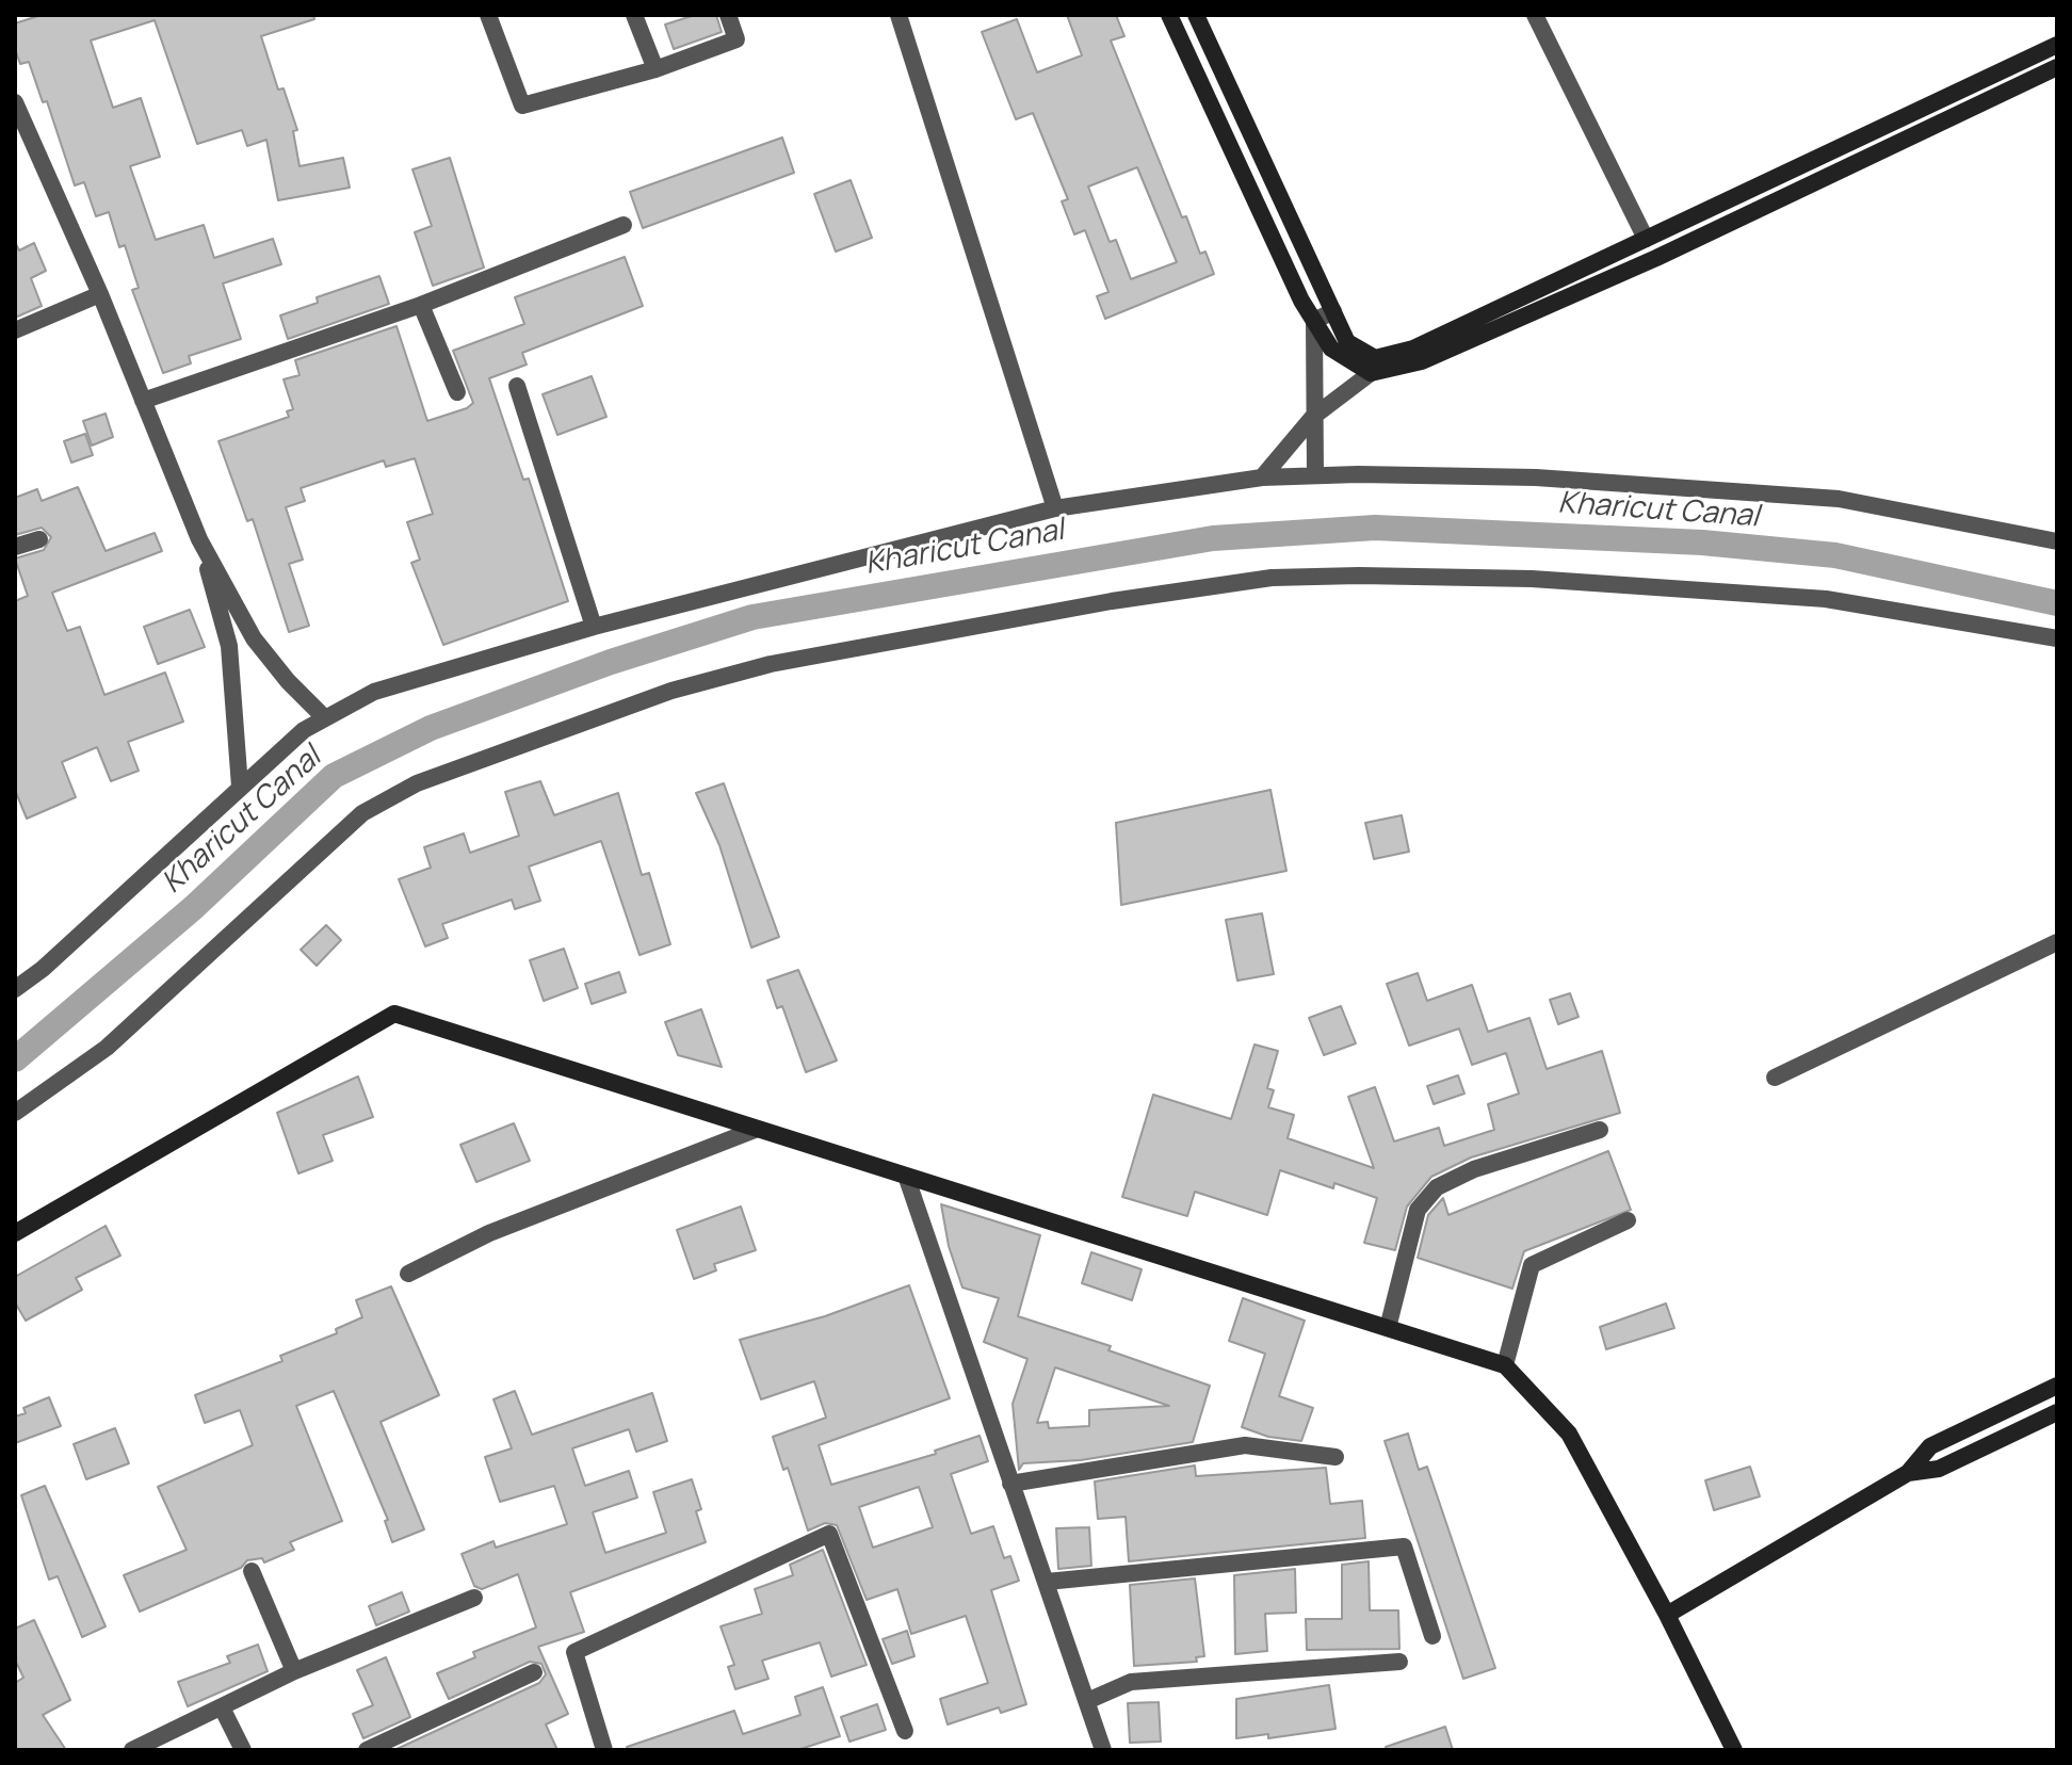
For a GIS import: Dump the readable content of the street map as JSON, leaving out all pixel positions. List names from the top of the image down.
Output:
{
  "water": ["Kharicut Canal"]
}
